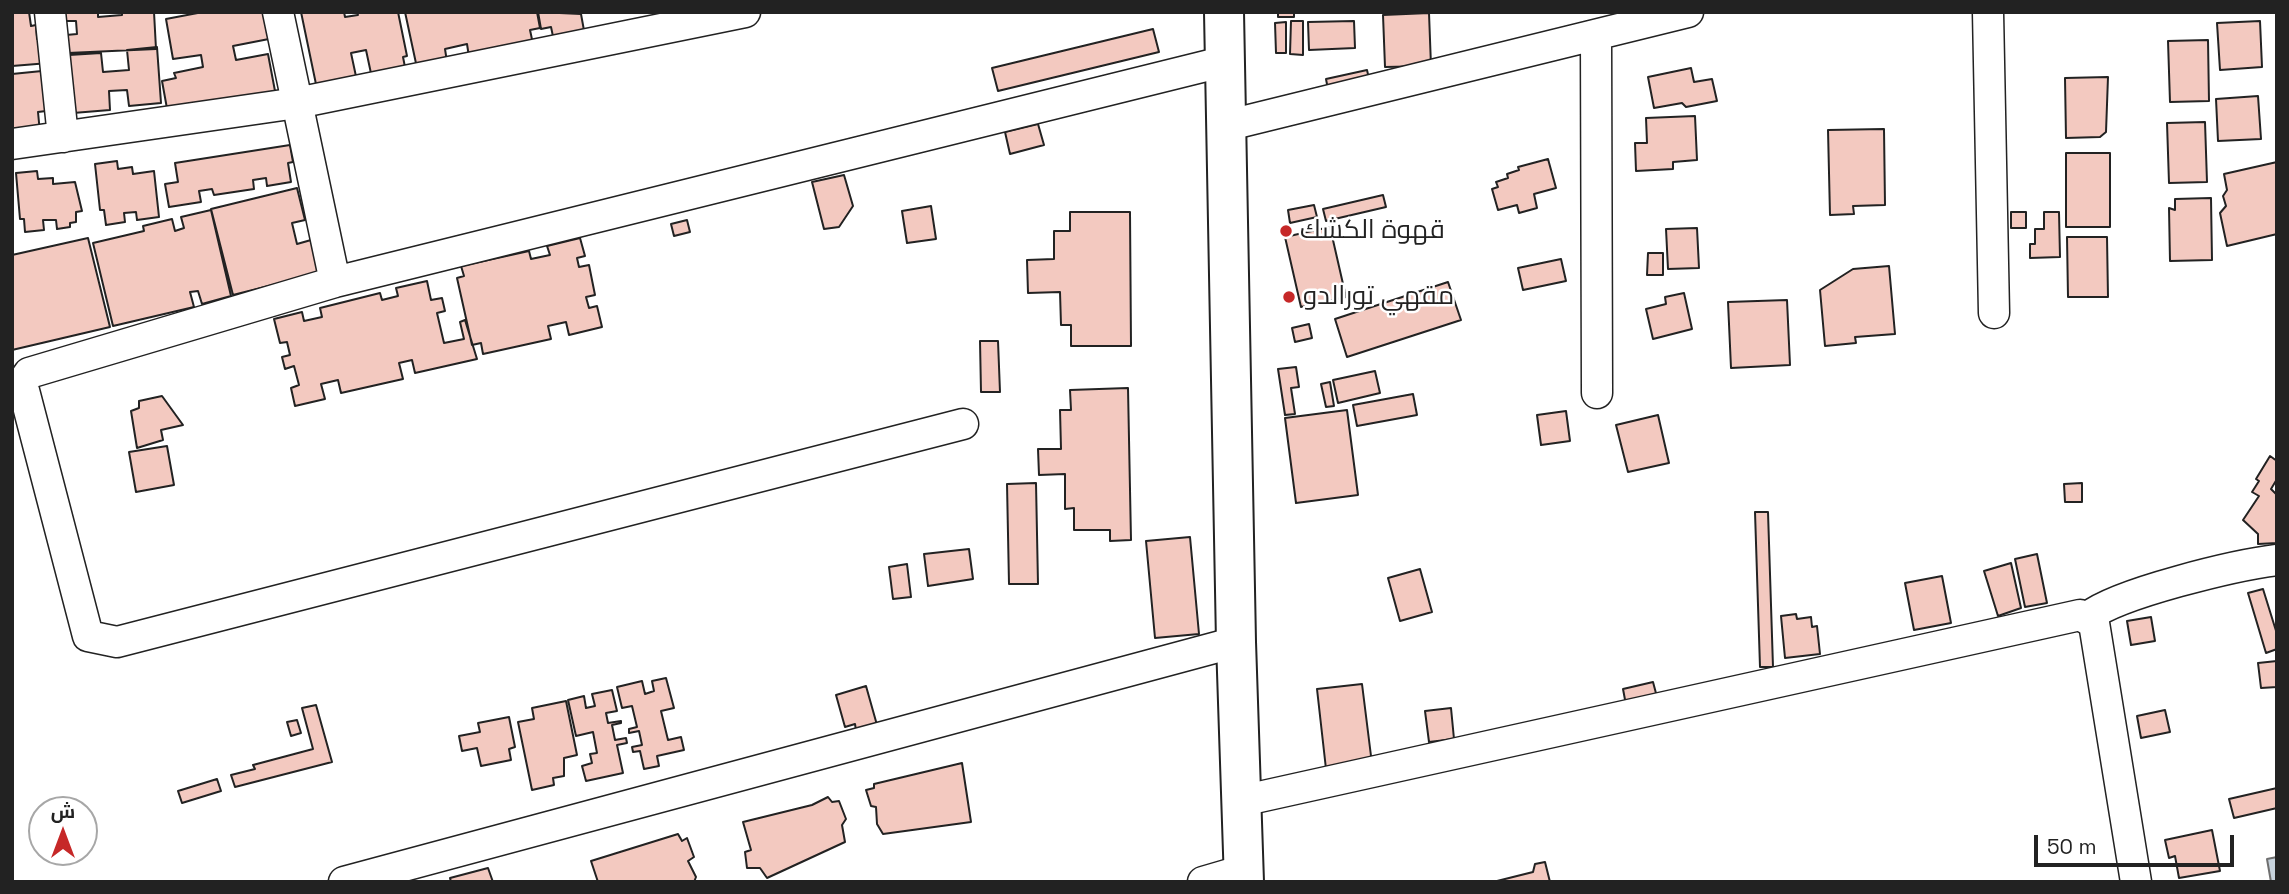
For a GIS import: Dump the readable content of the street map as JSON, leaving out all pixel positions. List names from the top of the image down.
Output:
{
  "places": ["قهوة الكشك", "مقهي تورالدو"],
  "scale_bar": "50 m",
  "north": "top"
}
